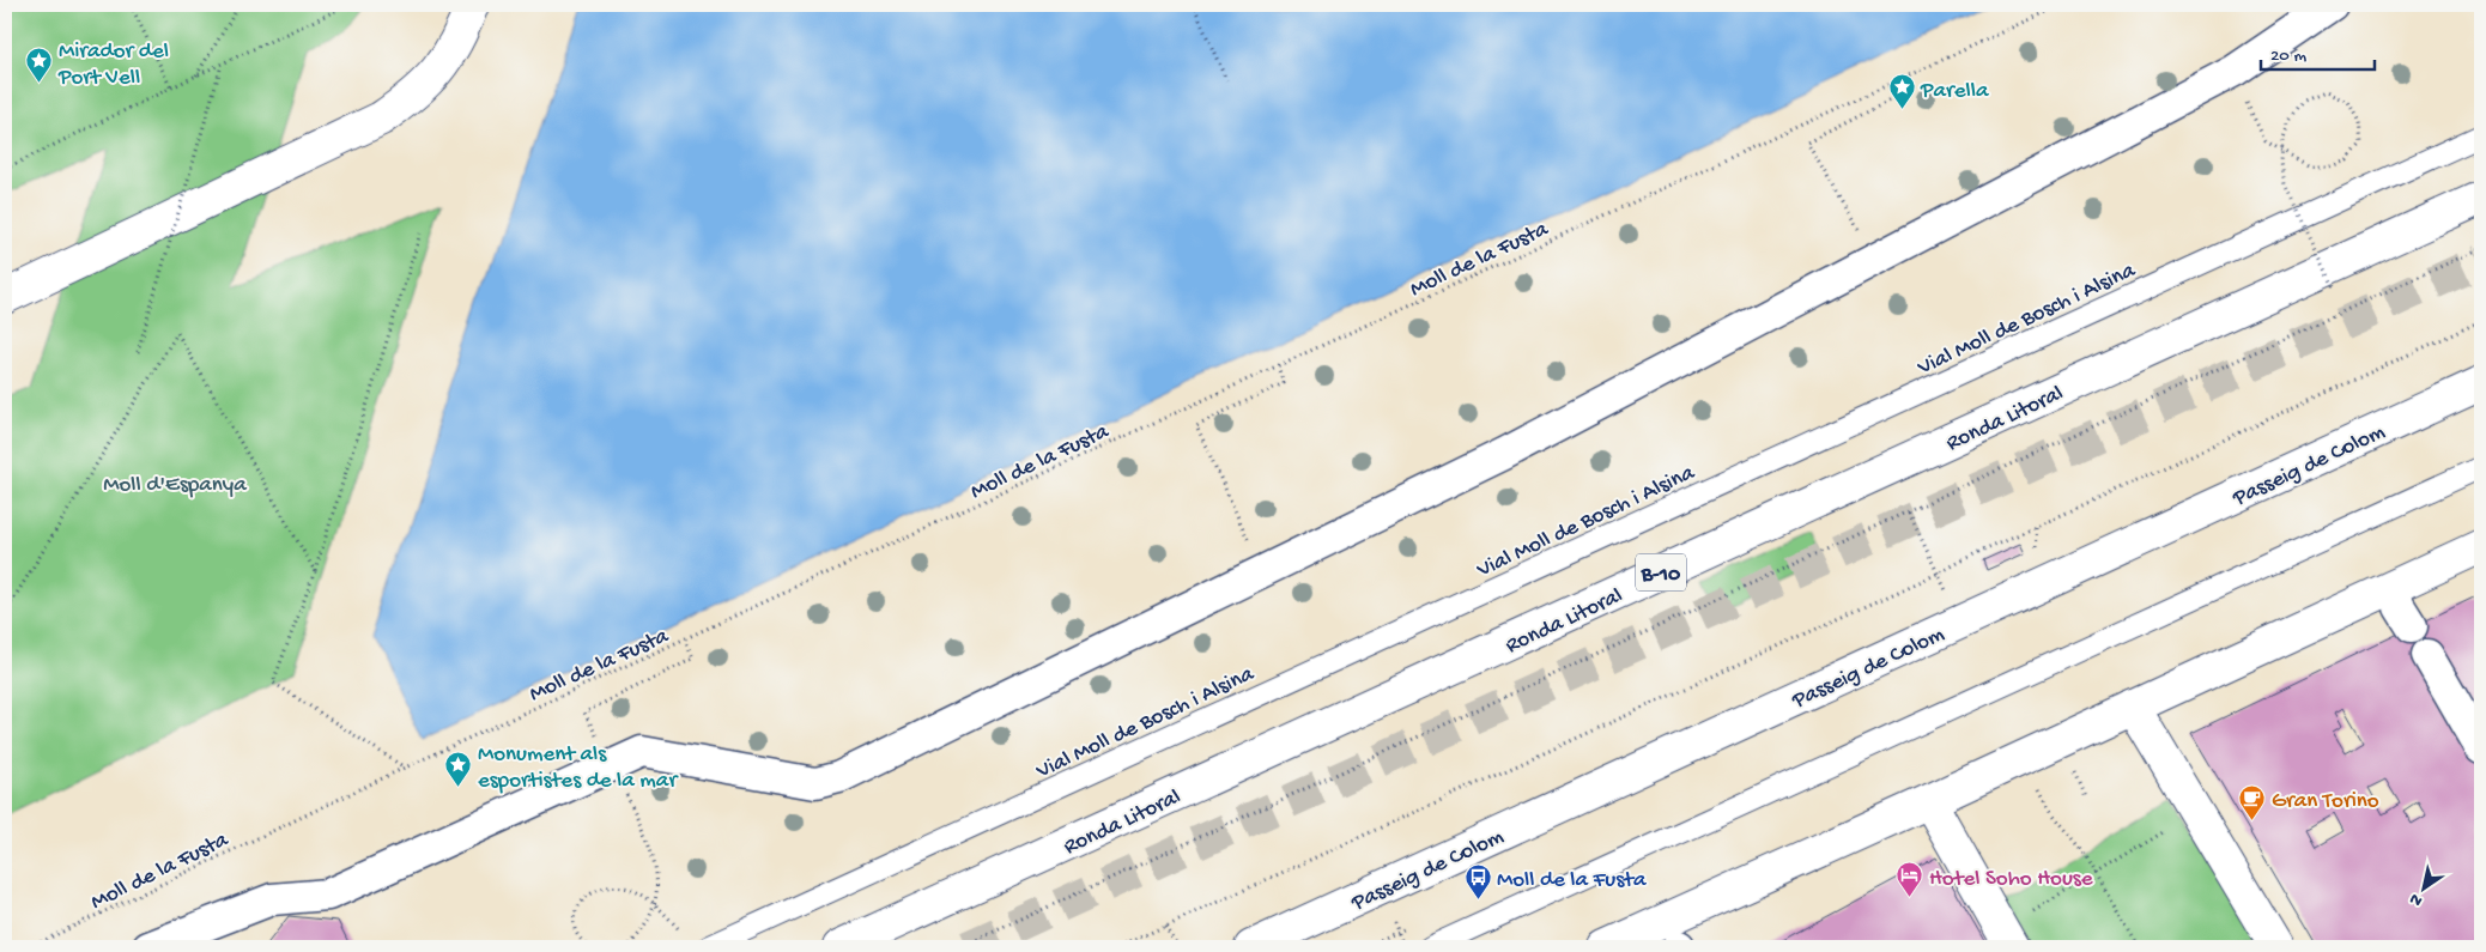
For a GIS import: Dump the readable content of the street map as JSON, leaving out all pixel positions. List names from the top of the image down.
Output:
{
  "streets": {
    "main road": ["Ronda Litoral", "Passeig de Colom", "B-10"],
    "lane": ["Vial Moll de Bosch i Alsina"],
    "path": ["Moll de la Fusta"]
  },
  "parks": ["Moll d'Espanya"],
  "places": {
    "place": ["Mirador del Port Vell", "Parella", "Monument als esportistes de la mar"],
    "cafe": ["Gran Torino"],
    "hotel": ["Hotel Soho House"],
    "bus stop": ["Moll de la Fusta"]
  },
  "scale_bar": "20 m",
  "north": "bottom left"
}
